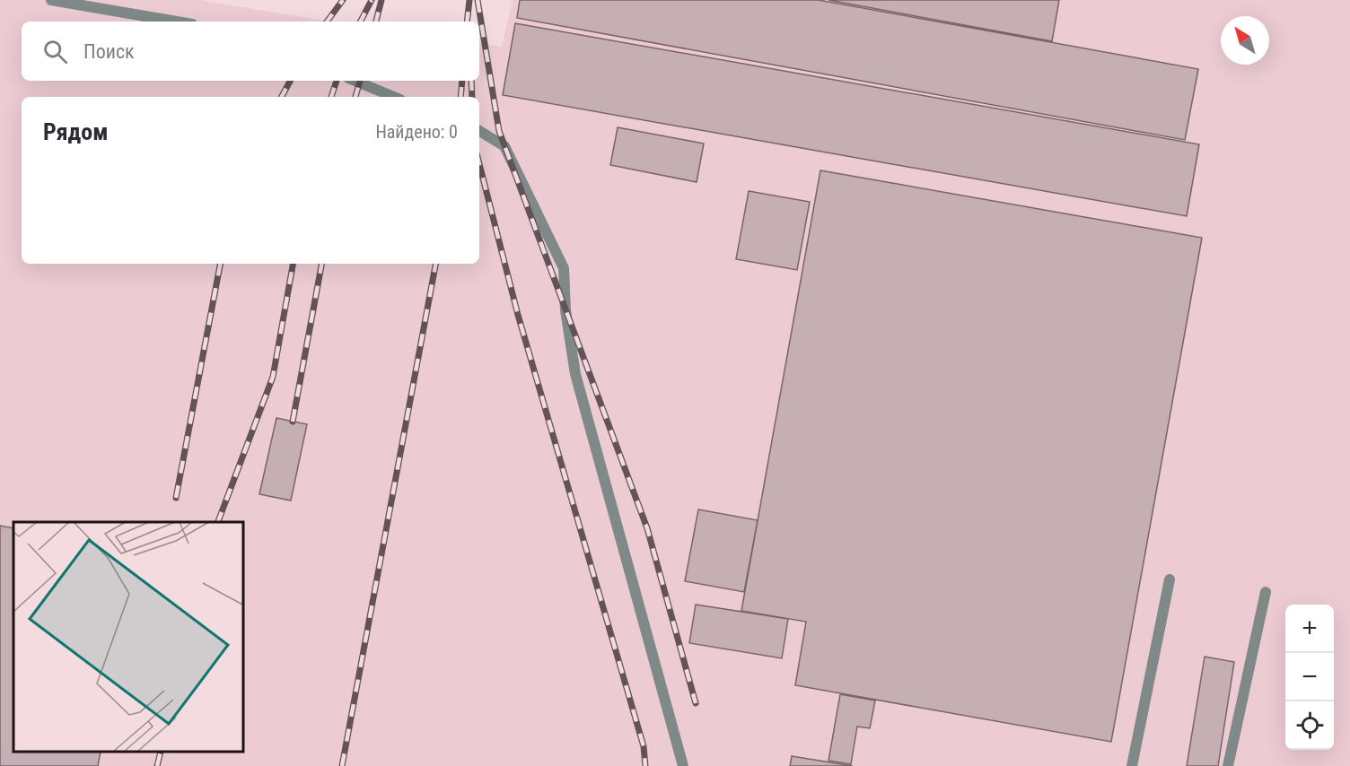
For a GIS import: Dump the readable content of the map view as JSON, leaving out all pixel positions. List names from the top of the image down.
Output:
{
  "north": "top left",
  "page": {
    "search": "Поиск",
    "heading": ["Рядом", "Найдено: 0"],
    "map_buttons": ["+", "−"]
  }
}
